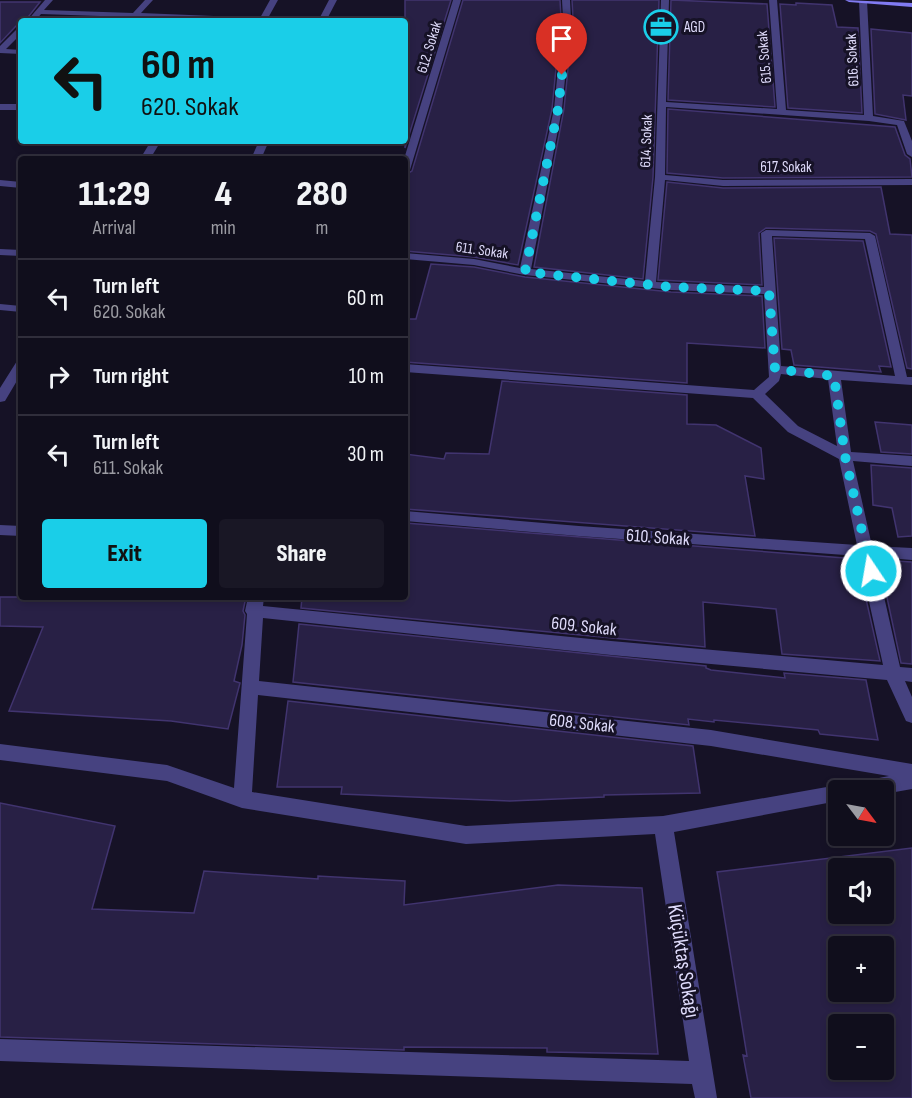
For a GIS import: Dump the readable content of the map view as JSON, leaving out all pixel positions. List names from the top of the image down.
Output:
{
  "streets": {
    "street": [
      "612. Sokak",
      "615. Sokak",
      "616. Sokak",
      "614. Sokak",
      "617. Sokak",
      "611. Sokak",
      "610. Sokak",
      "609. Sokak",
      "608. Sokak",
      "Küçüktaş Sokağı"
    ]
  },
  "crossings": [
    ["614. Sokak", "617. Sokak"],
    ["614. Sokak", "611. Sokak"]
  ],
  "places": {
    "office": ["AGD"]
  },
  "north": "bottom right",
  "page": {
    "turn": ["60 m", "620. Sokak"],
    "eta": [
      "11:29",
      "Arrival",
      "4",
      "min",
      "280",
      "m"
    ],
    "list": [
      {
        "name": "Turn left",
        "note": "620. Sokak",
        "value": "60 m"
      },
      {
        "name": "Turn right",
        "value": "10 m"
      },
      {
        "name": "Turn left",
        "note": "611. Sokak",
        "value": "30 m"
      }
    ],
    "buttons": ["Exit", "Share"],
    "map_buttons": ["+", "−"]
  }
}
